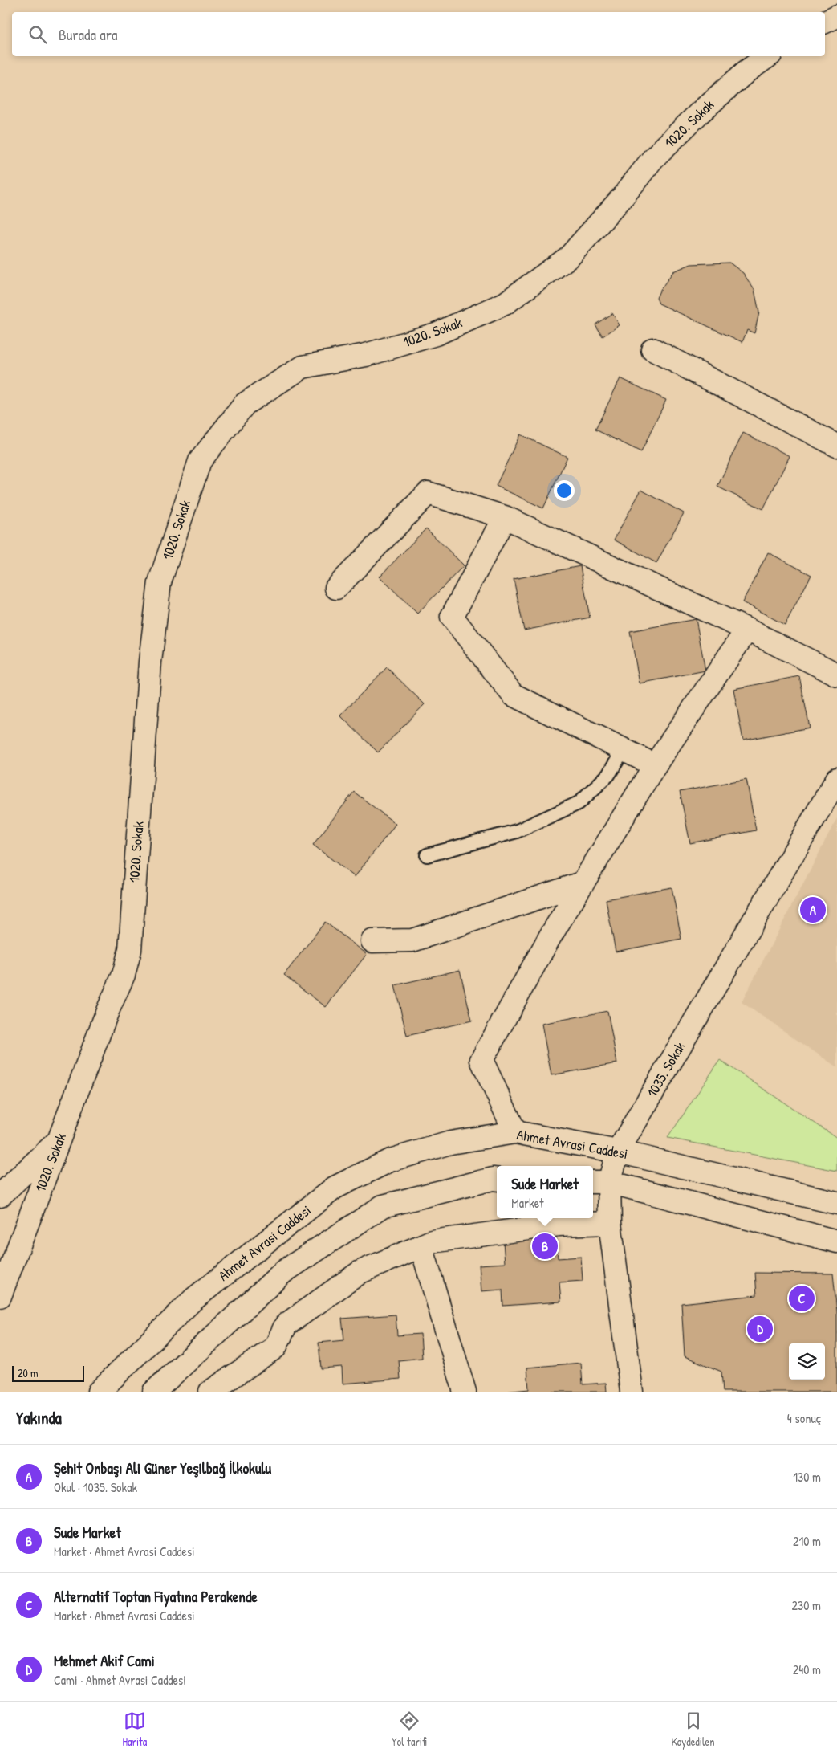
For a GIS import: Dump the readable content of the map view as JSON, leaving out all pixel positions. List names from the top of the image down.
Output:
{
  "streets": {
    "street": ["1020. Sokak", "1035. Sokak", "Ahmet Avrasi Caddesi"]
  },
  "crossings": [
    ["1035. Sokak", "Ahmet Avrasi Caddesi"]
  ],
  "scale_bar": "20 m",
  "page": {
    "search": "Burada ara",
    "pins": [
      "A",
      "B",
      "C",
      "D"
    ],
    "popup": ["Sude Market", "Market"],
    "scale": "20 m",
    "heading": ["Yakında", "4 sonuç"],
    "list": [
      {
        "mark": "A",
        "name": "Şehit Onbaşı Ali Güner Yeşilbağ İlkokulu",
        "note": "Okul · 1035. Sokak",
        "value": "130 m"
      },
      {
        "mark": "B",
        "name": "Sude Market",
        "note": "Market · Ahmet Avrasi Caddesi",
        "value": "210 m"
      },
      {
        "mark": "C",
        "name": "Alternatif Toptan Fiyatına Perakende",
        "note": "Market · Ahmet Avrasi Caddesi",
        "value": "230 m"
      },
      {
        "mark": "D",
        "name": "Mehmet Akif Cami",
        "note": "Cami · Ahmet Avrasi Caddesi",
        "value": "240 m"
      }
    ],
    "nav": ["Harita", "Yol tarifi", "Kaydedilen"]
  }
}
